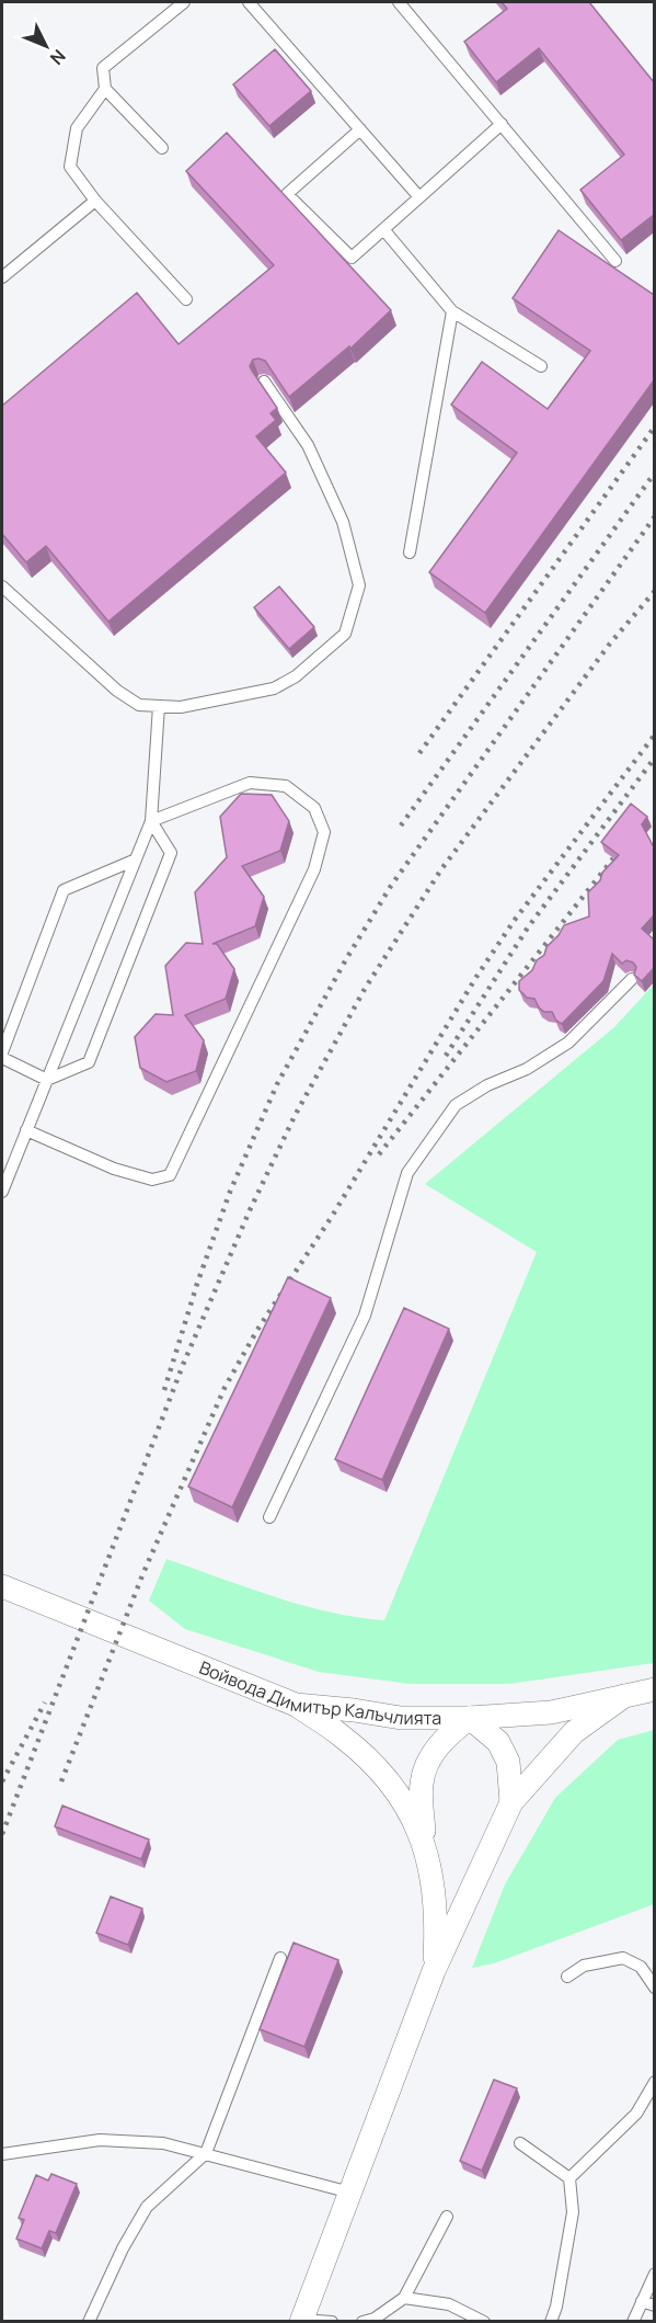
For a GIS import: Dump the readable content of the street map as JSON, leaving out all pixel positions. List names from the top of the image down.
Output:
{
  "streets": {
    "street": ["Войвода Димитър Калъчлията"]
  },
  "north": "bottom right"
}
